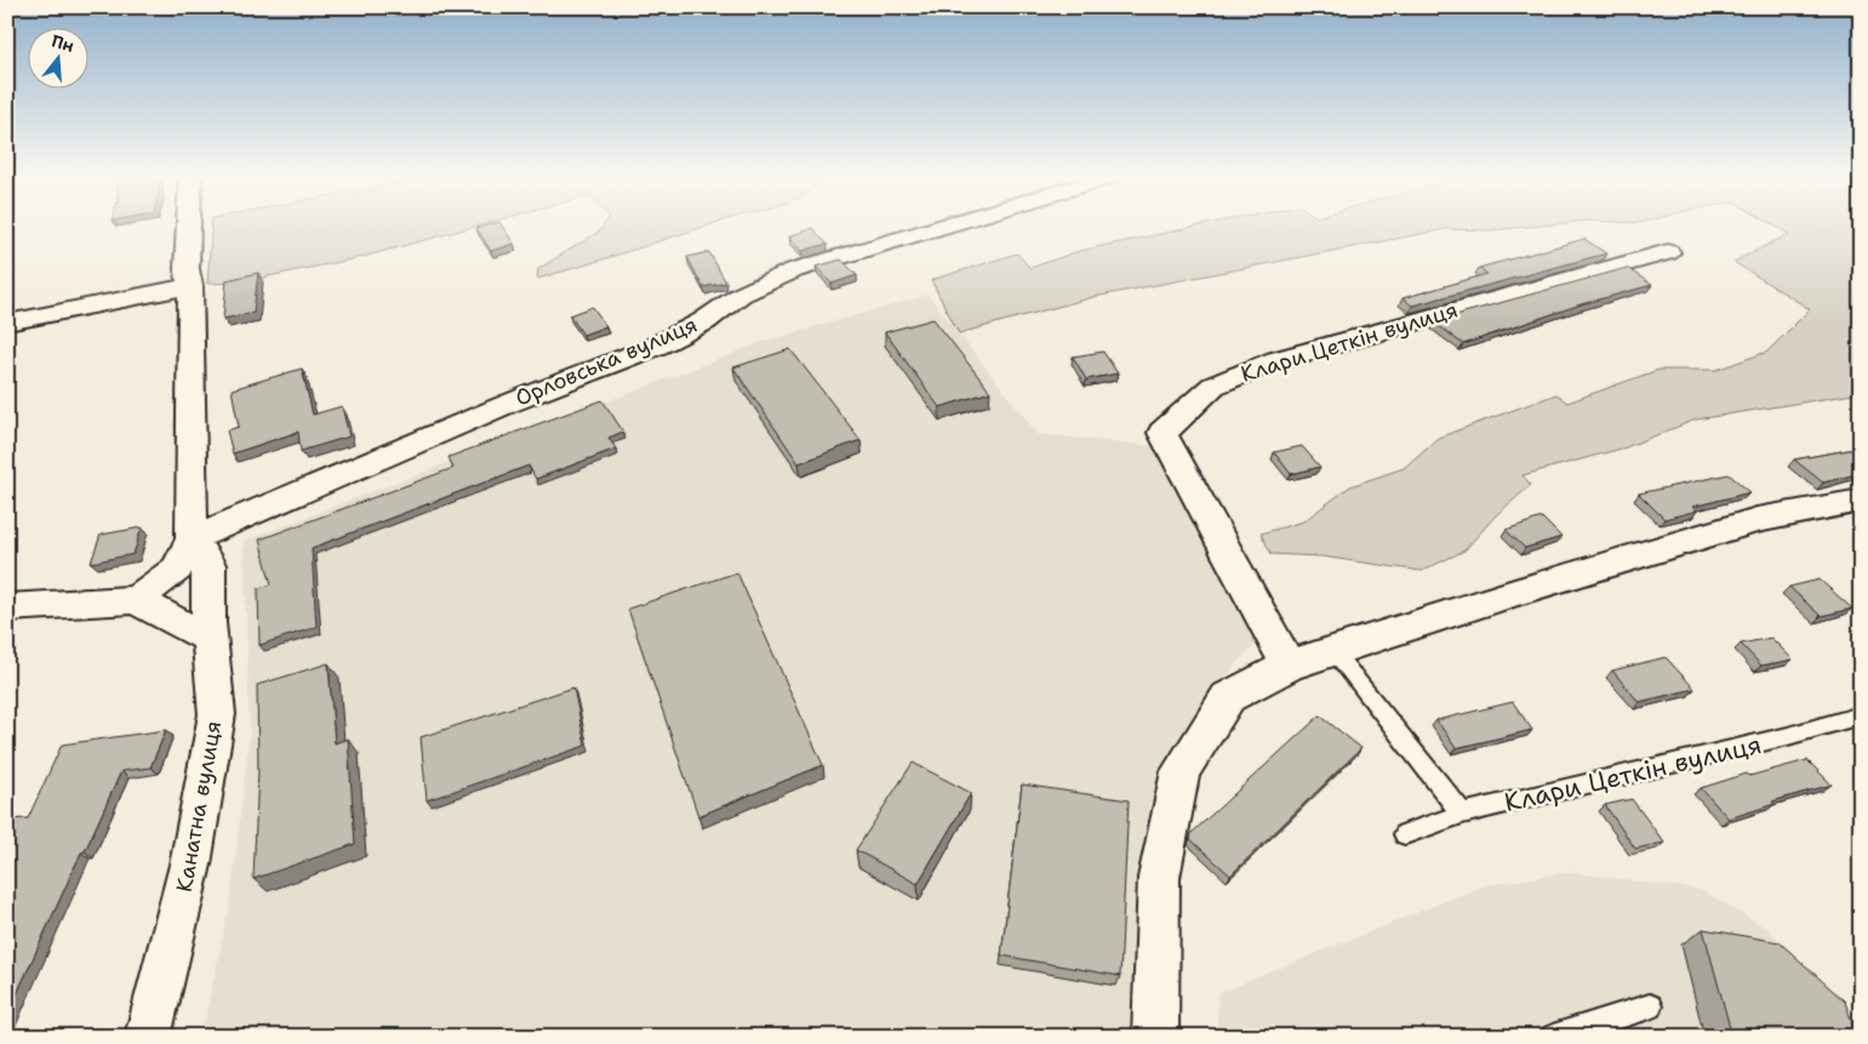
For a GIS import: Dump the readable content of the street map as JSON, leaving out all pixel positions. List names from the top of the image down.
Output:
{
  "streets": {
    "street": ["Клари Цеткін вулиця", "Орловська вулиця", "Канатна вулиця"]
  },
  "crossings": [
    ["Орловська вулиця", "Канатна вулиця"]
  ],
  "north": "top"
}
